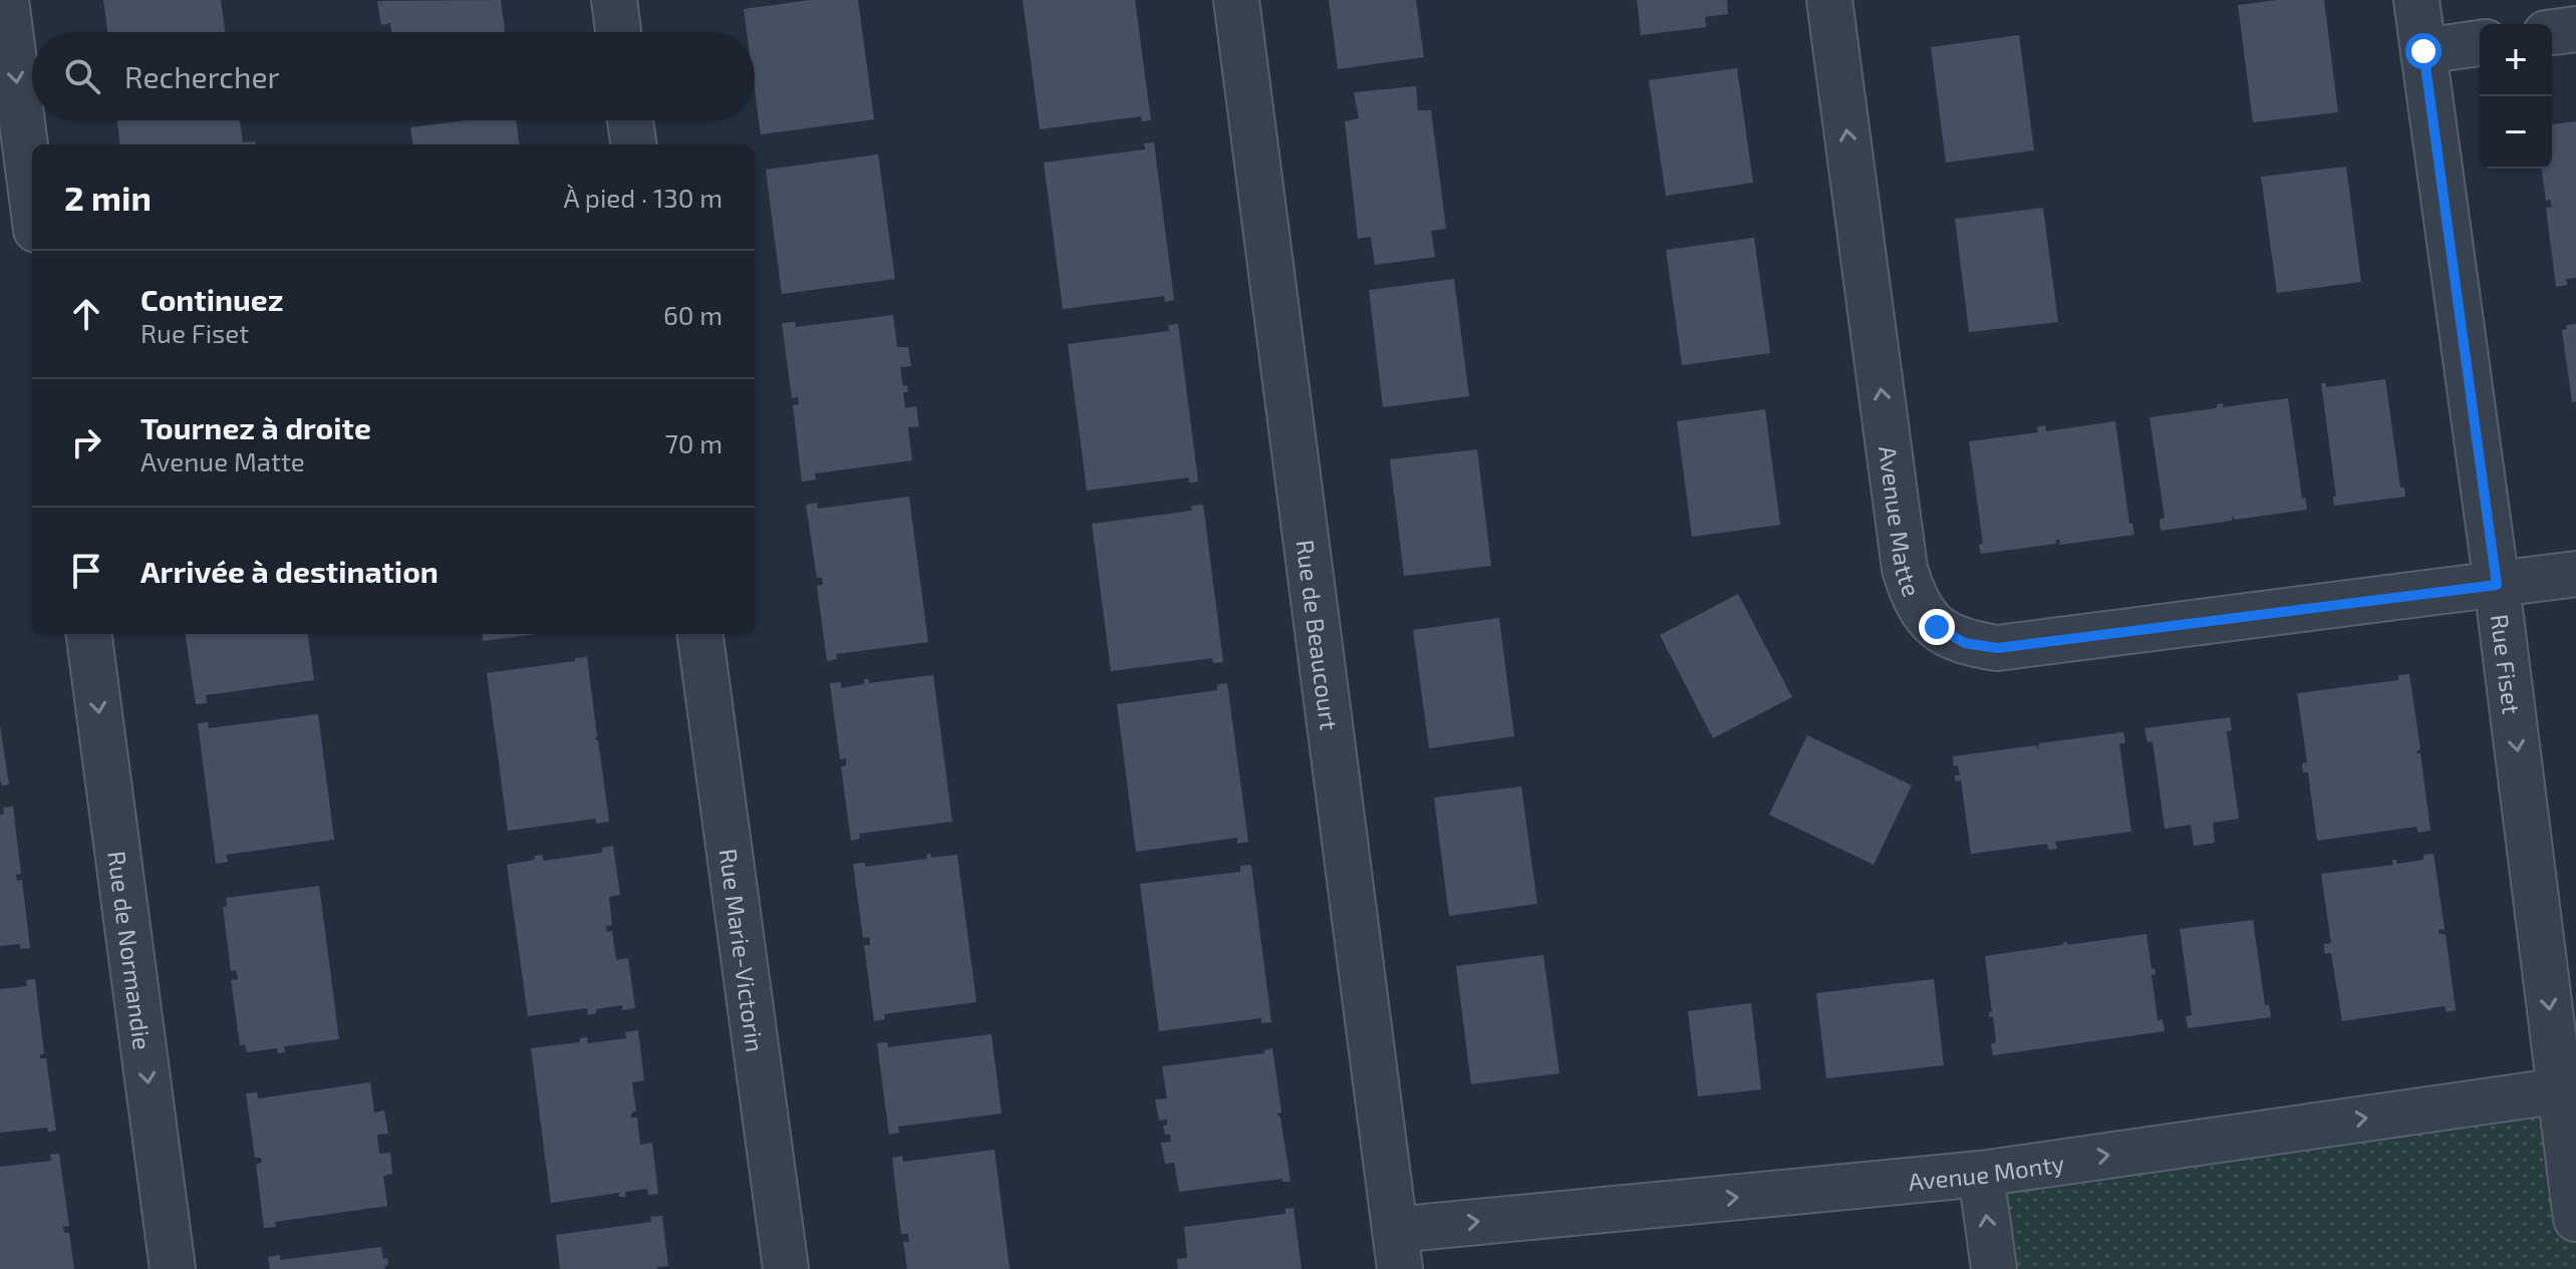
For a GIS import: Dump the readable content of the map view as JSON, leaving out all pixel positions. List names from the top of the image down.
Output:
{
  "streets": {
    "street": [
      "Avenue Matte",
      "Rue de Beaucourt",
      "Rue Fiset",
      "Rue de Normandie",
      "Rue Marie-Victorin",
      "Avenue Monty"
    ]
  },
  "crossings": [
    ["Avenue Matte", "Rue Fiset"],
    ["Rue de Beaucourt", "Avenue Monty"],
    ["Rue Fiset", "Avenue Monty"]
  ],
  "one_way": ["Rue Fiset", "Rue de Normandie", "Avenue Monty"],
  "page": {
    "map_buttons": ["+", "−"],
    "search": "Rechercher",
    "heading": ["2 min", "À pied · 130 m"],
    "list": [
      ["Continuez", "Rue Fiset", "60 m"],
      ["Tournez à droite", "Avenue Matte", "70 m"],
      "Arrivée à destination"
    ]
  }
}
